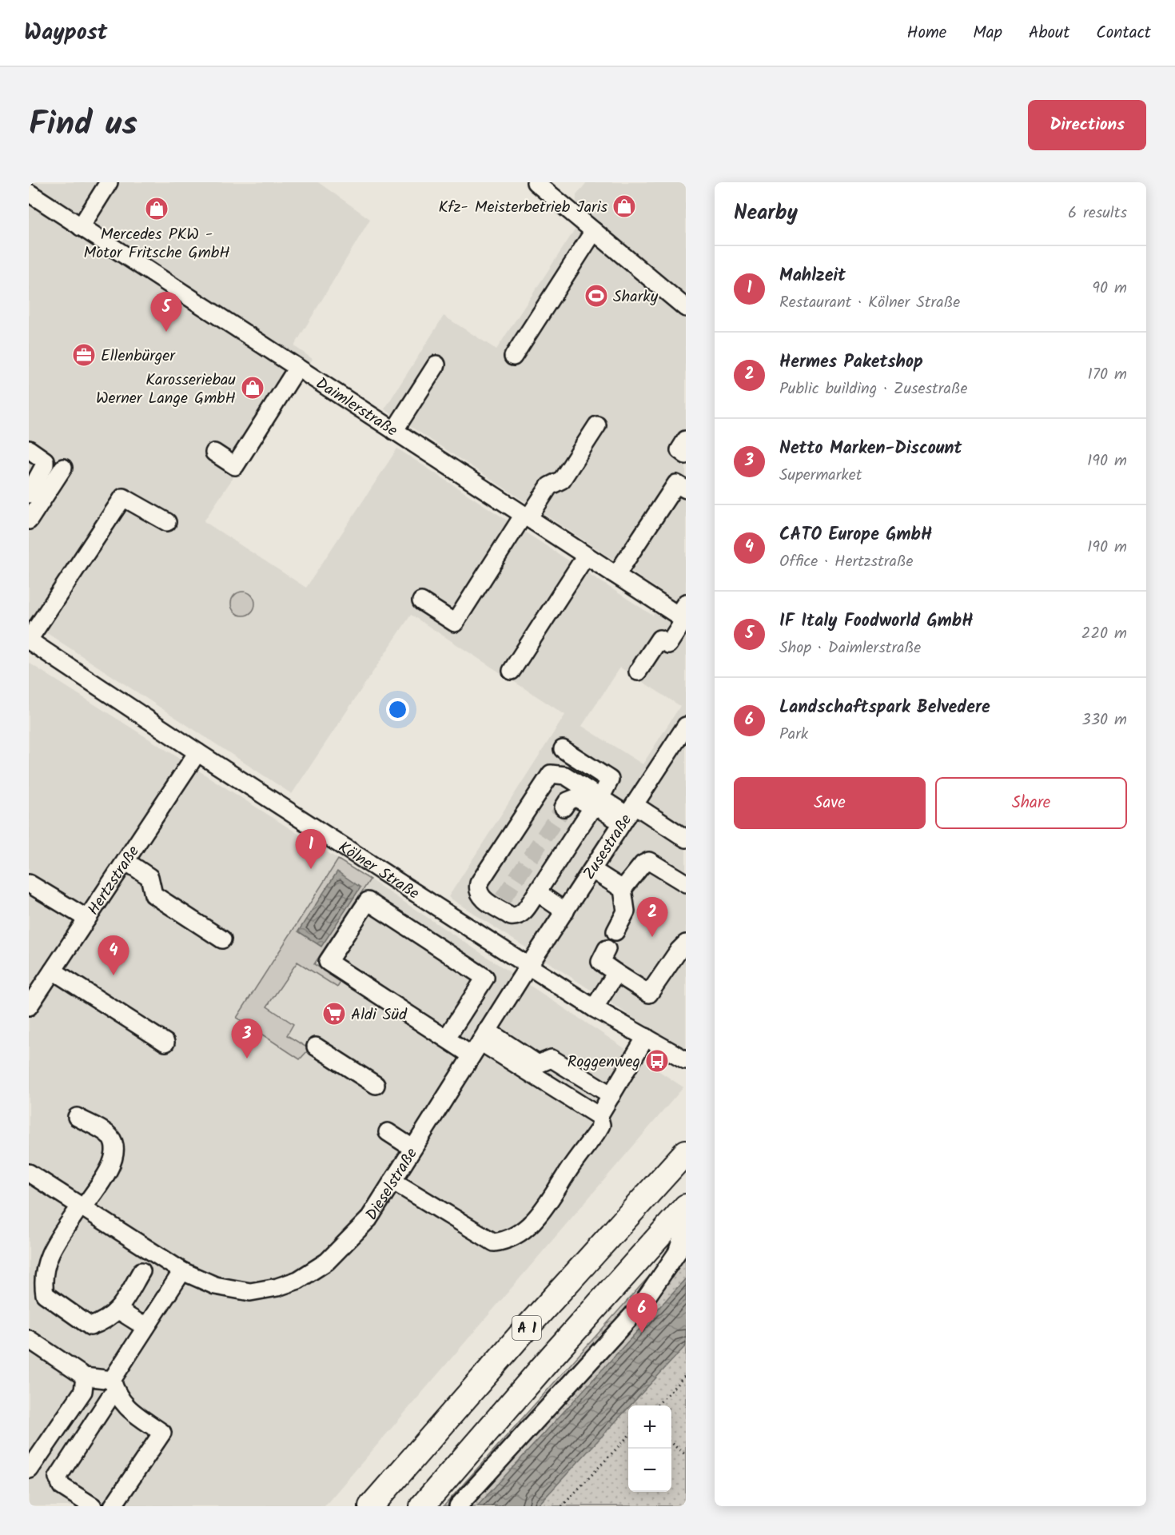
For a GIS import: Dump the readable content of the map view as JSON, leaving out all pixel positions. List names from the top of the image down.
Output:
{
  "streets": {
    "highway": ["A 1"],
    "street": [
      "Daimlerstraße",
      "Zusestraße",
      "Kölner Straße",
      "Hertzstraße",
      "Dieselstraße"
    ]
  },
  "crossings": [
    ["Zusestraße", "Kölner Straße"],
    ["Zusestraße", "Dieselstraße"],
    ["Kölner Straße", "Hertzstraße"],
    ["Kölner Straße", "Dieselstraße"]
  ],
  "places": {
    "shop": ["Kfz- Meisterbetrieb Jaris", "Mercedes PKW - Motor Fritsche GmbH", "Karosseriebau Werner Lange GmbH"],
    "sports": ["Sharky"],
    "office": ["Ellenbürger"],
    "supermarket": ["Aldi Süd"],
    "bus stop": ["Roggenweg"]
  },
  "page": {
    "header": "Waypost",
    "nav": [
      "Home",
      "Map",
      "About",
      "Contact"
    ],
    "title": "Find us",
    "buttons": [
      "Directions",
      ["Save", "Share"]
    ],
    "heading": ["Nearby", "6 results"],
    "list": [
      {
        "mark": "1",
        "name": "Mahlzeit",
        "note": "Restaurant · Kölner Straße",
        "value": "90 m"
      },
      {
        "mark": "2",
        "name": "Hermes Paketshop",
        "note": "Public building · Zusestraße",
        "value": "170 m"
      },
      {
        "mark": "3",
        "name": "Netto Marken-Discount",
        "note": "Supermarket",
        "value": "190 m"
      },
      {
        "mark": "4",
        "name": "CATO Europe GmbH",
        "note": "Office · Hertzstraße",
        "value": "190 m"
      },
      {
        "mark": "5",
        "name": "IF Italy Foodworld GmbH",
        "note": "Shop · Daimlerstraße",
        "value": "220 m"
      },
      {
        "mark": "6",
        "name": "Landschaftspark Belvedere",
        "note": "Park",
        "value": "330 m"
      }
    ],
    "pins": [
      "5",
      "1",
      "2",
      "4",
      "3",
      "6"
    ],
    "map_buttons": ["+", "−"]
  }
}
